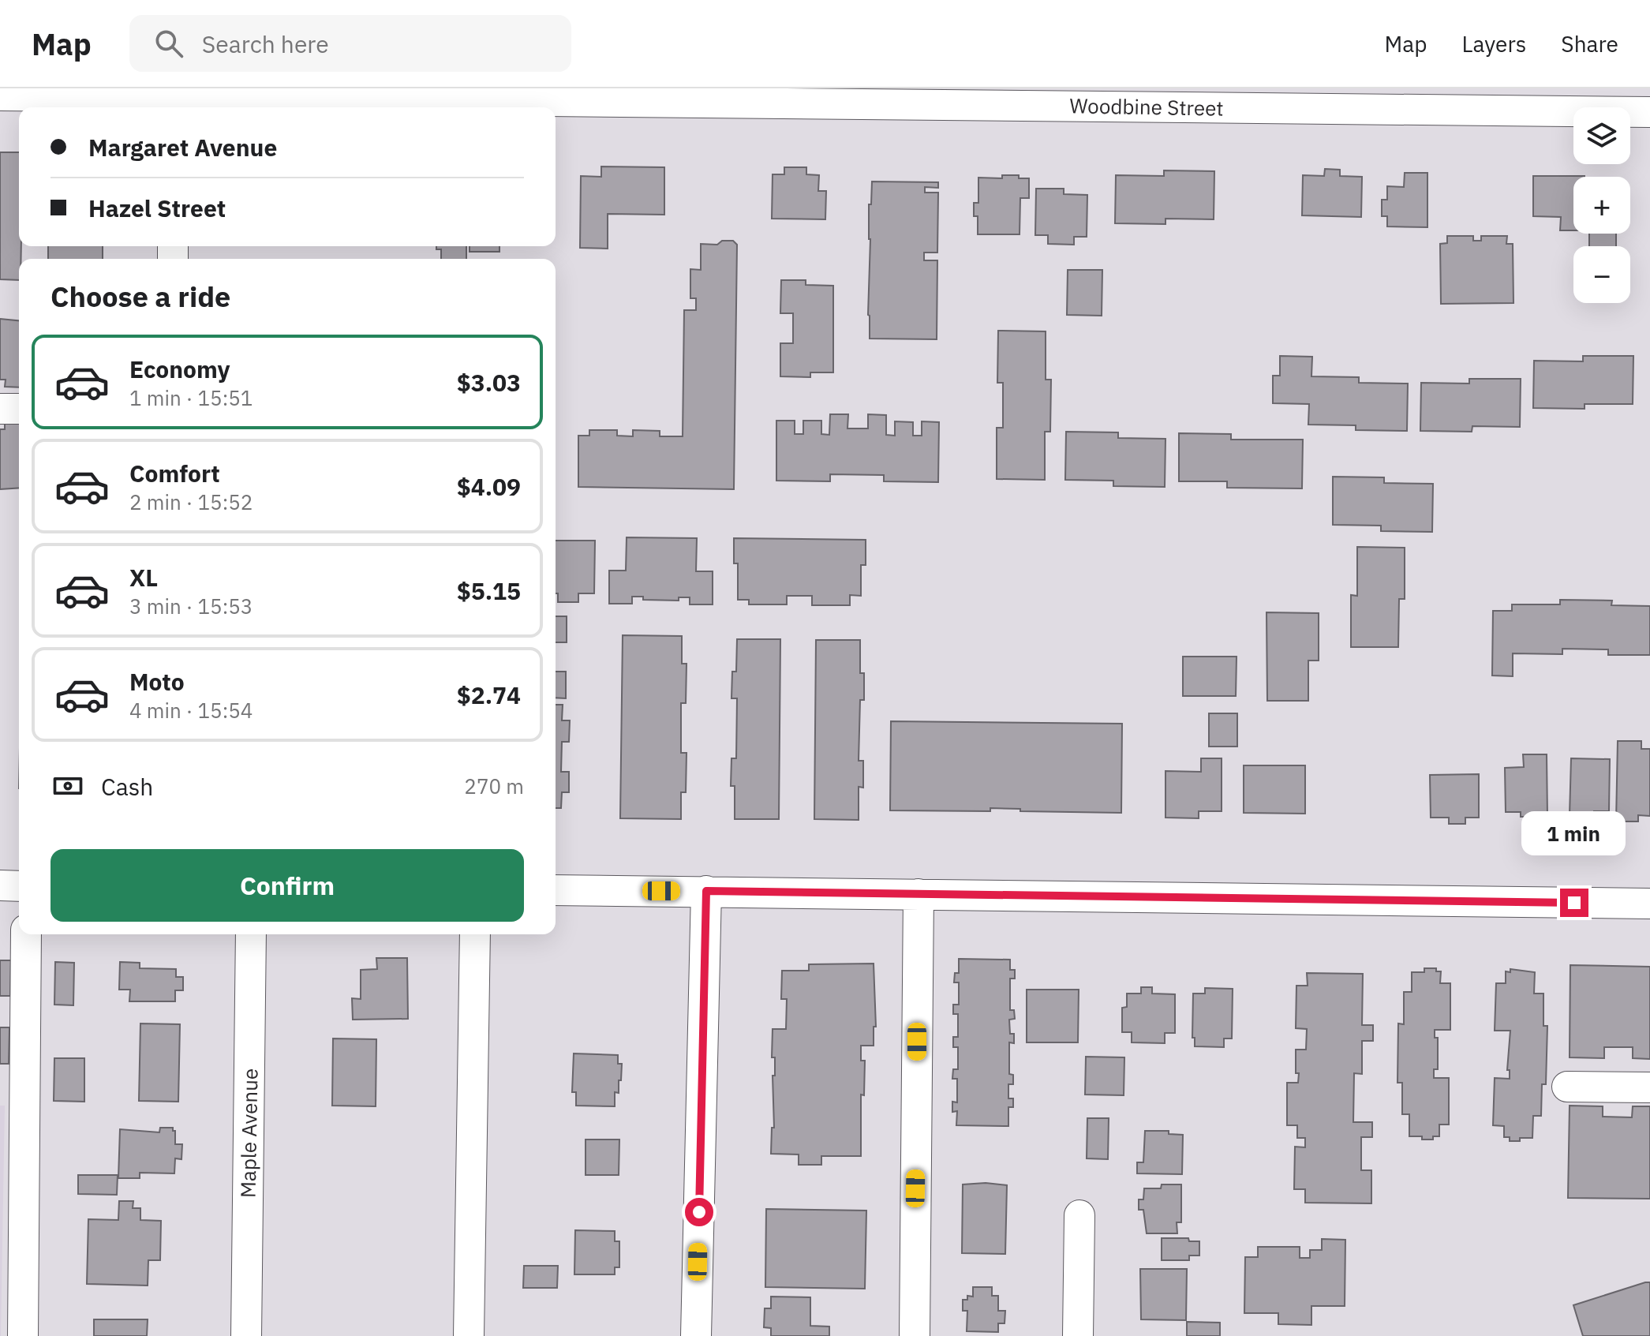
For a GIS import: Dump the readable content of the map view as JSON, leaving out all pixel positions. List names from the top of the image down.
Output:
{
  "streets": {
    "street": ["Woodbine Street", "Maple Avenue"]
  },
  "page": {
    "header": "Map",
    "search": "Search here",
    "nav": ["Map", "Layers", "Share"],
    "map_buttons": ["+", "−"],
    "banner": ["Margaret Avenue", "Hazel Street"],
    "heading": "Choose a ride",
    "list": [
      {
        "name": "Economy",
        "note": "1 min · 15:51",
        "value": "$3.03"
      },
      {
        "name": "Comfort",
        "note": "2 min · 15:52",
        "value": "$4.09"
      },
      {
        "name": "XL",
        "note": "3 min · 15:53",
        "value": "$5.15"
      },
      {
        "name": "Moto",
        "note": "4 min · 15:54",
        "value": "$2.74"
      }
    ],
    "pay": ["Cash", "270 m"],
    "bubble": "1 min",
    "buttons": "Confirm"
  }
}
